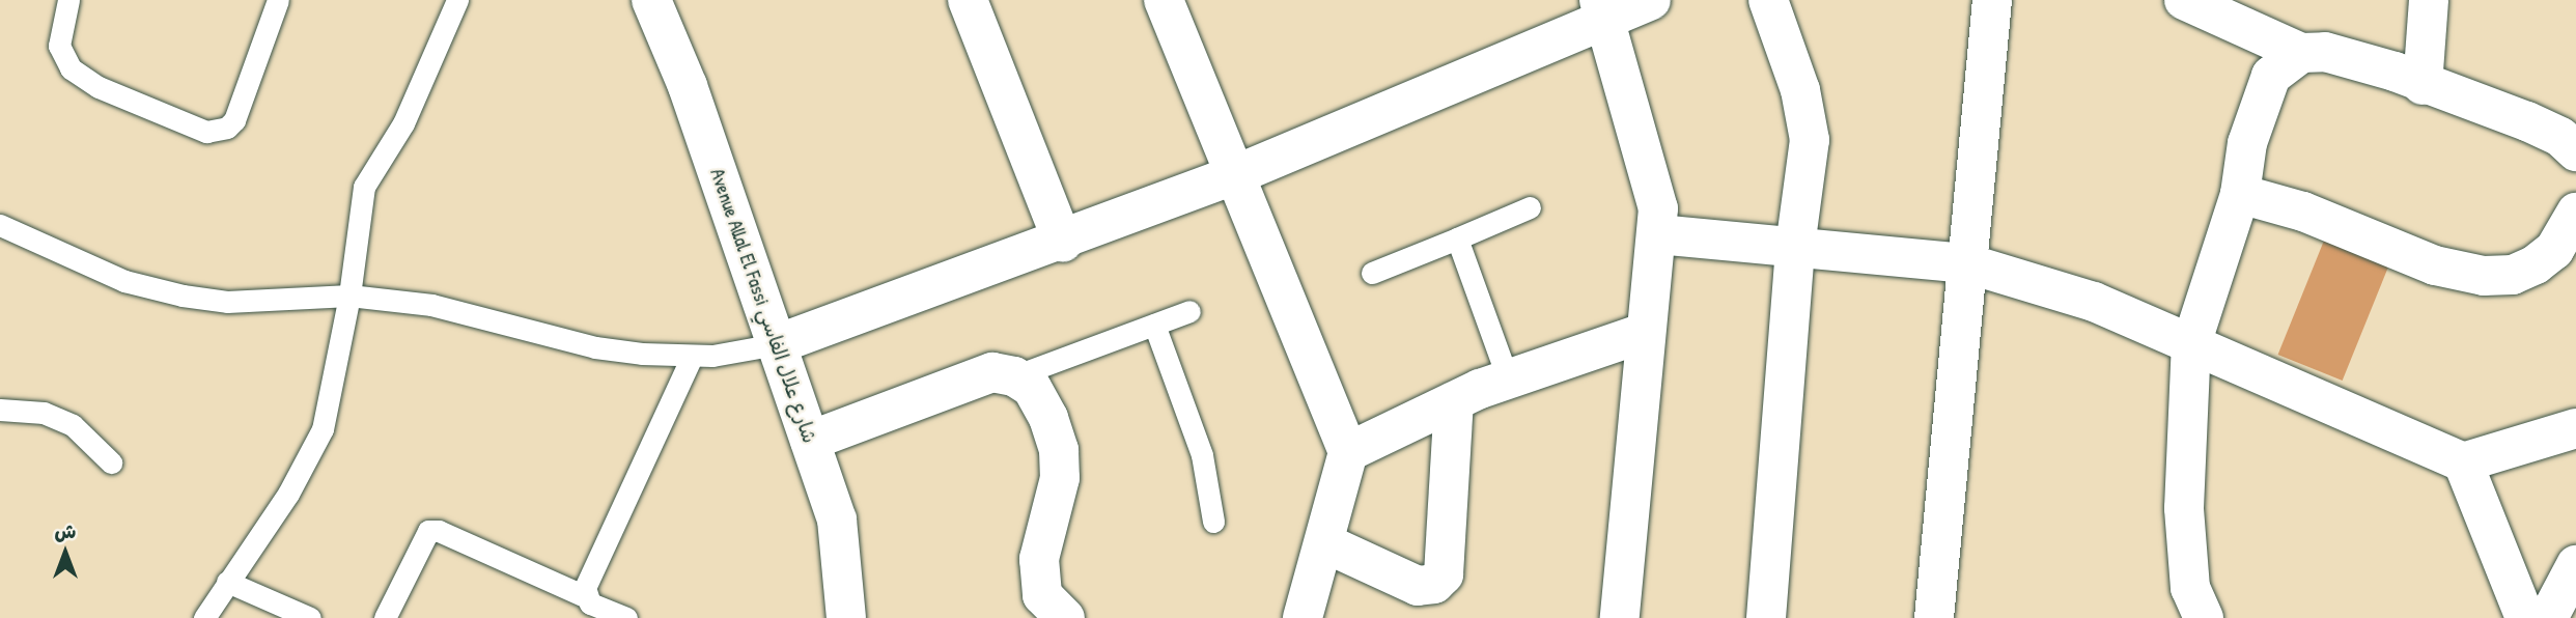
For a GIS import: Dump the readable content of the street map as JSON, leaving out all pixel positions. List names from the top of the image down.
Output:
{
  "streets": {
    "street": ["Avenue Allal El Fassi شارع علال الفاسي"]
  },
  "north": "top"
}
